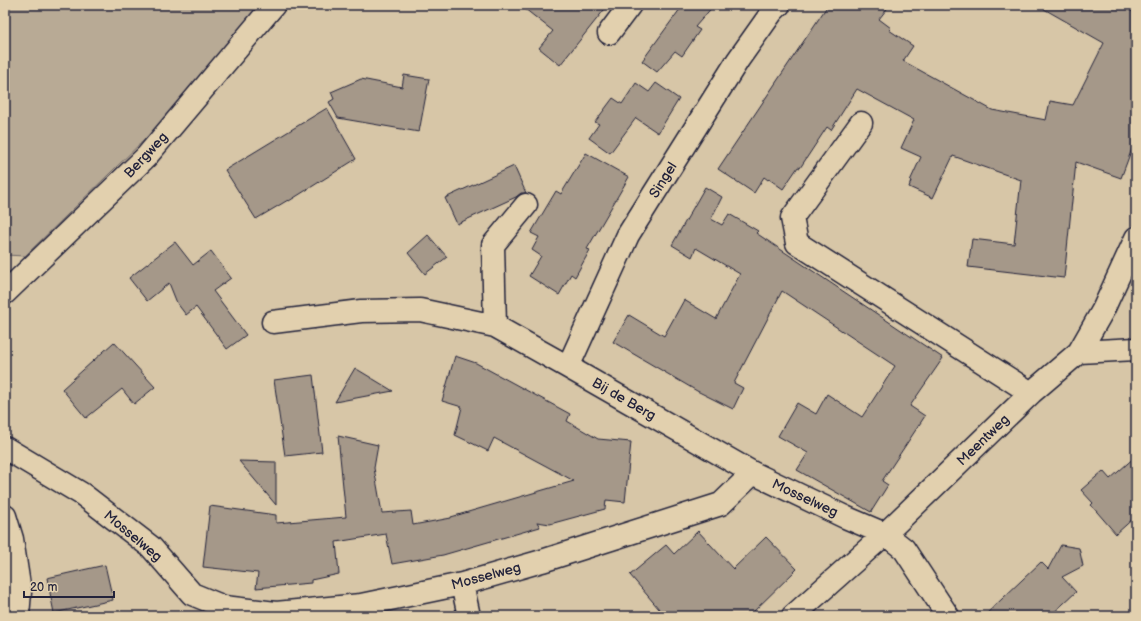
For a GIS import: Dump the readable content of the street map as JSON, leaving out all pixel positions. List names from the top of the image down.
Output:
{
  "streets": {
    "street": [
      "Bergweg",
      "Singel",
      "Bij de Berg",
      "Meentweg",
      "Mosselweg"
    ]
  },
  "crossings": [
    ["Singel", "Bij de Berg"],
    ["Bij de Berg", "Mosselweg"],
    ["Meentweg", "Mosselweg"]
  ],
  "scale_bar": "20 m"
}
